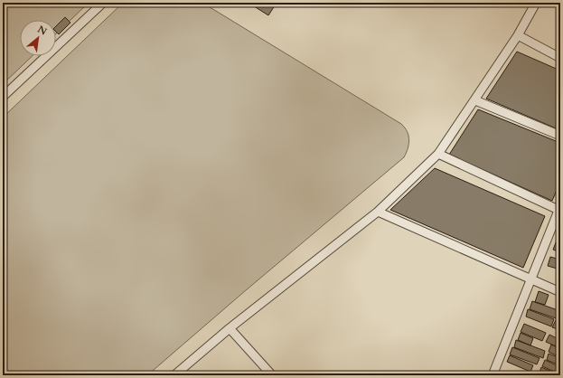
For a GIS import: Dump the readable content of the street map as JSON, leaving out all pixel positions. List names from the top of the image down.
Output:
{
  "north": "top right"
}
